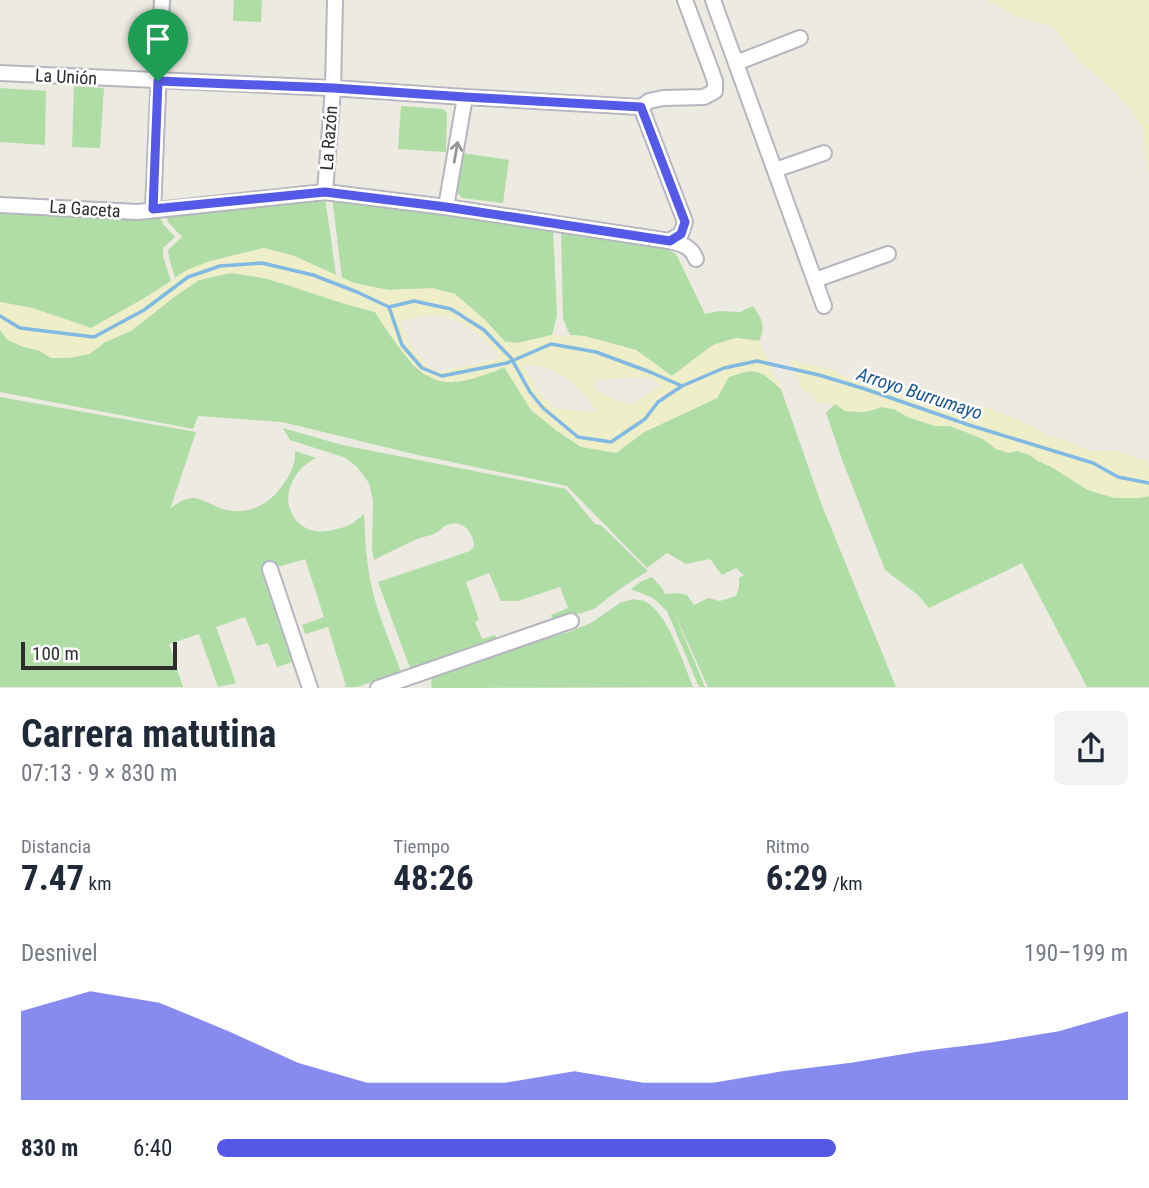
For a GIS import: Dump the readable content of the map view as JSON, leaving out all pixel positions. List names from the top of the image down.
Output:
{
  "streets": {
    "street": ["La Unión", "La Razón", "La Gaceta"]
  },
  "crossings": [
    ["La Unión", "La Razón"],
    ["La Razón", "La Gaceta"]
  ],
  "water": ["Arroyo Burrumayo"],
  "scale_bar": "100 m",
  "page": {
    "scale": "100 m",
    "heading": ["Carrera matutina", "07:13 · 9 × 830 m"],
    "stats": [
      ["Distancia", "7.47 km"],
      ["Tiempo", "48:26"],
      ["Ritmo", "6:29 /km"]
    ],
    "chart": ["Desnivel", "190–199 m"],
    "list": [
      {
        "name": "830 m",
        "note": "6:40"
      }
    ]
  }
}
